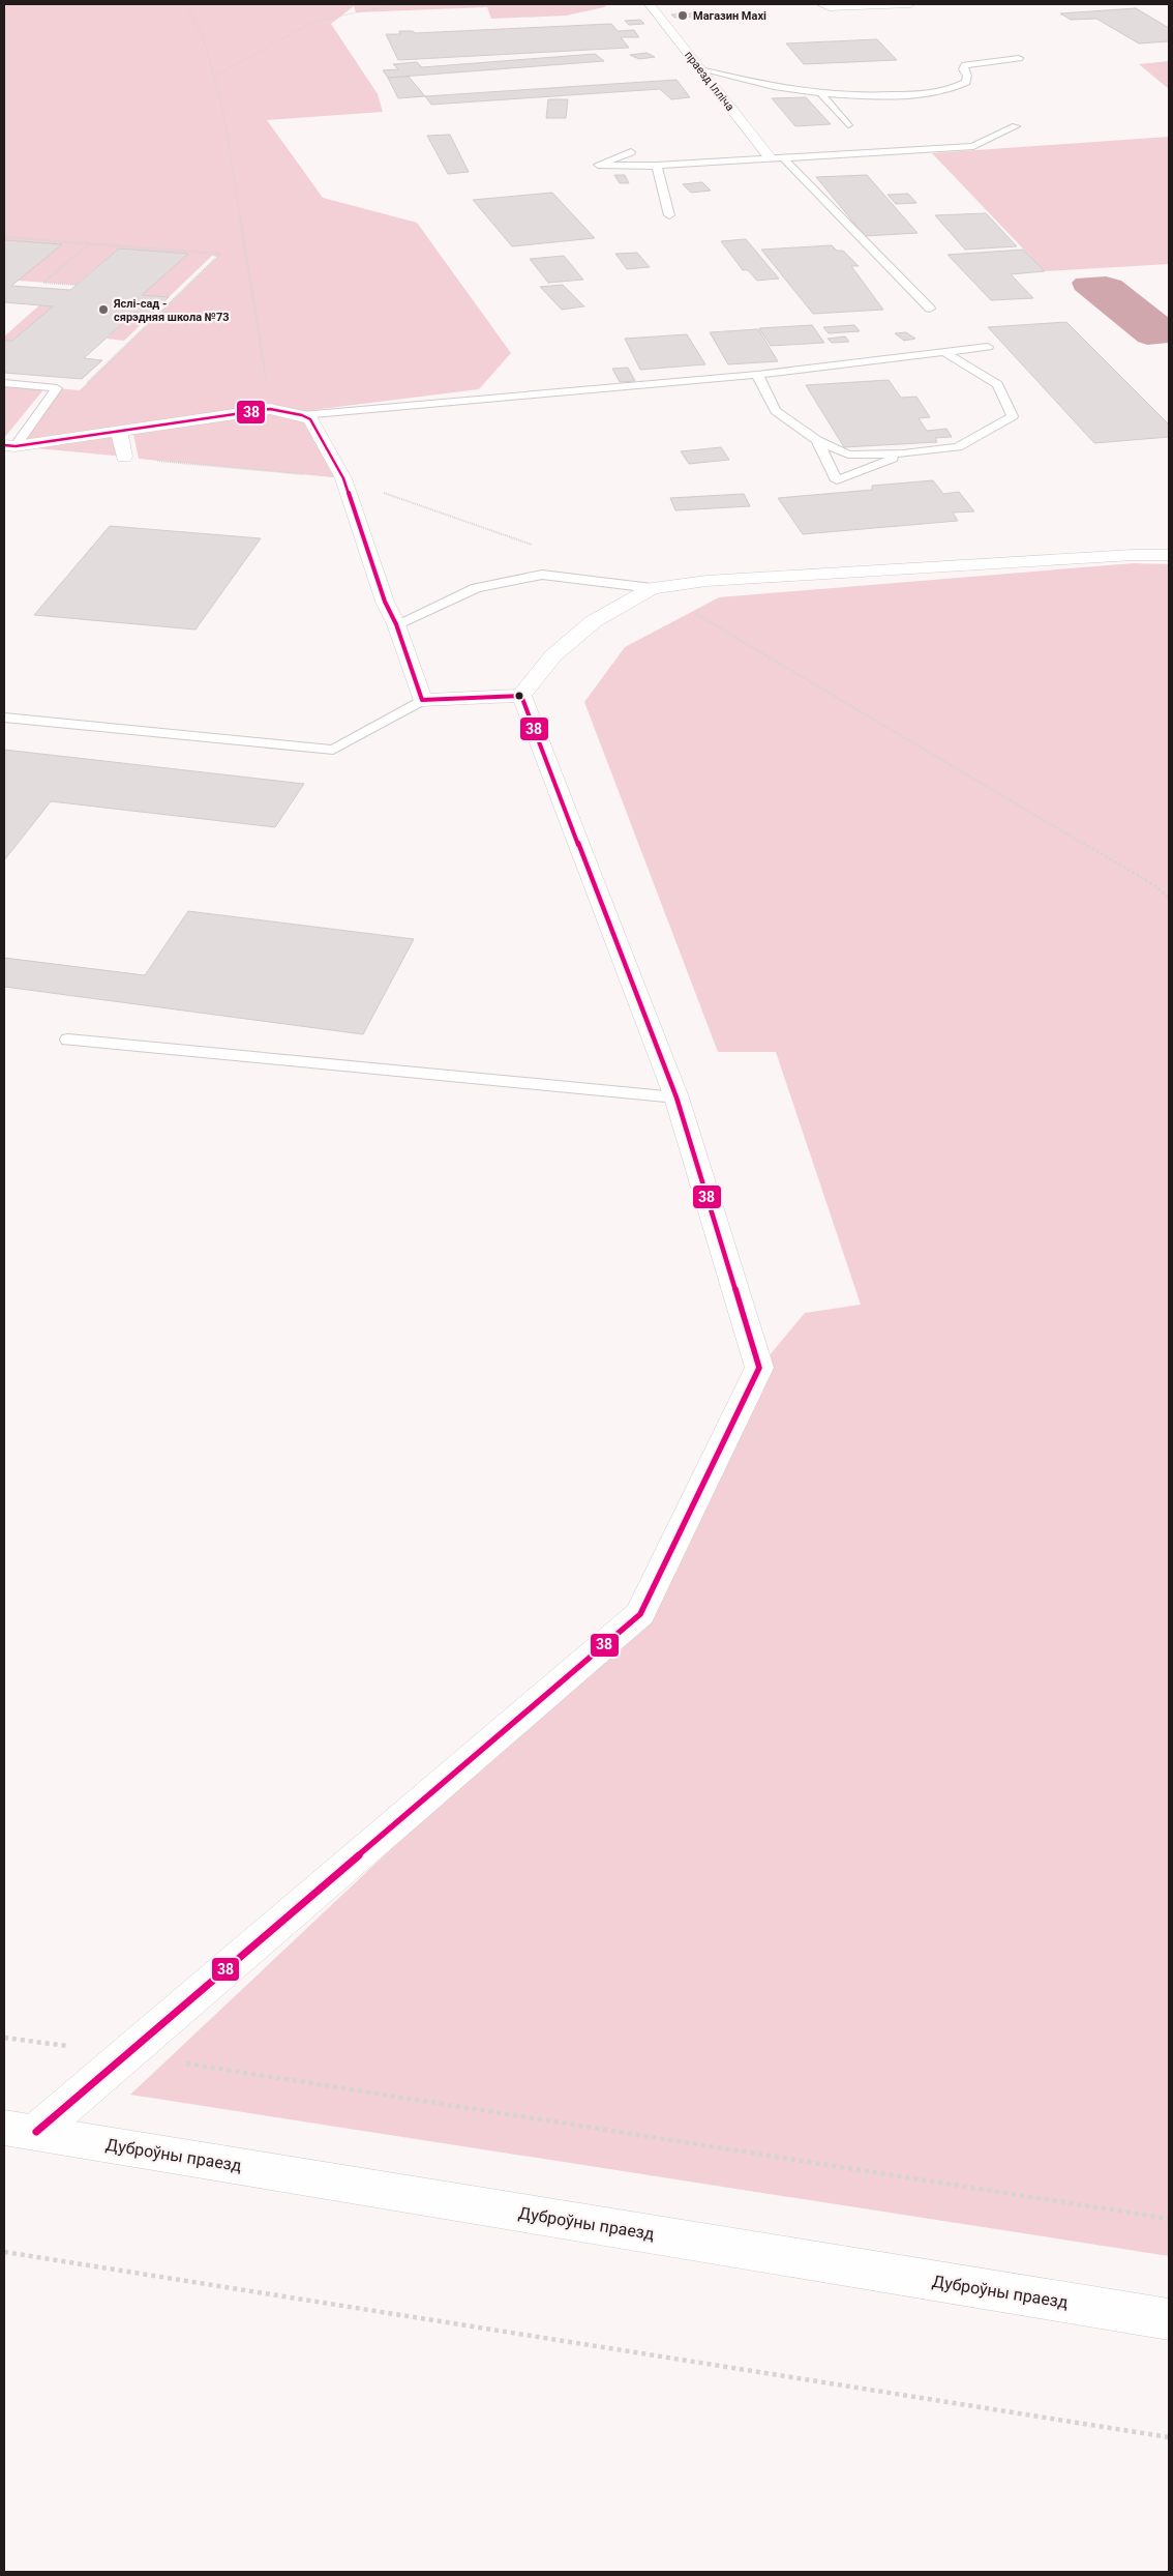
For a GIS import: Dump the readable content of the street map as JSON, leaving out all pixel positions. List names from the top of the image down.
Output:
{
  "streets": {
    "street": ["праезд Ілліча", "Дуброўны праезд"]
  },
  "places": ["Магазин Maxi", "Яслі-сад - сярэдняя школа №73"],
  "lines": ["transit line 38"]
}
